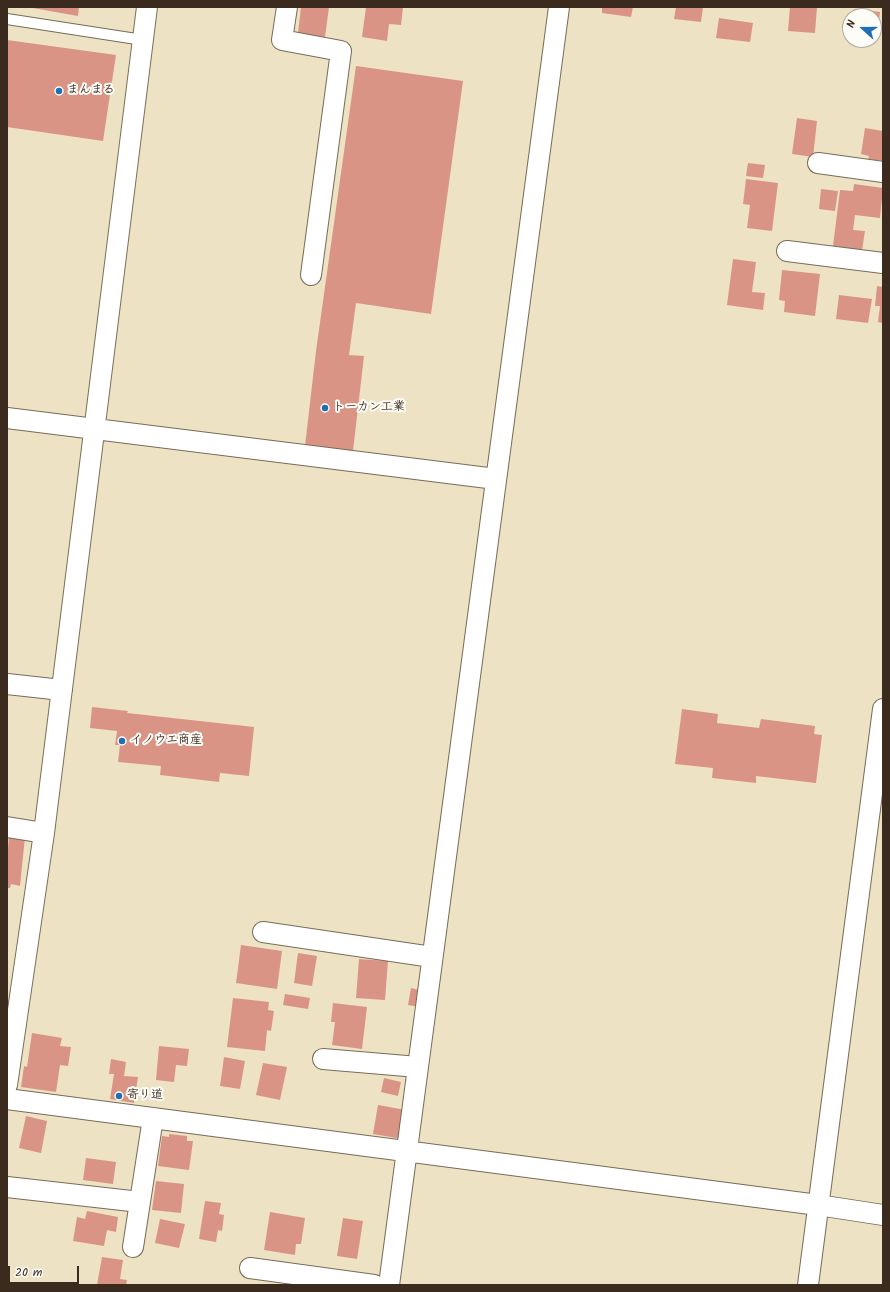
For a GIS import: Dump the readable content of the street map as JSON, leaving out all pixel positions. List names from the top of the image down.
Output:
{
  "places": [
    "まんまる",
    "トーカン工業",
    "イノウエ商産",
    "寄り道"
  ],
  "scale_bar": "20 m",
  "north": "left"
}
